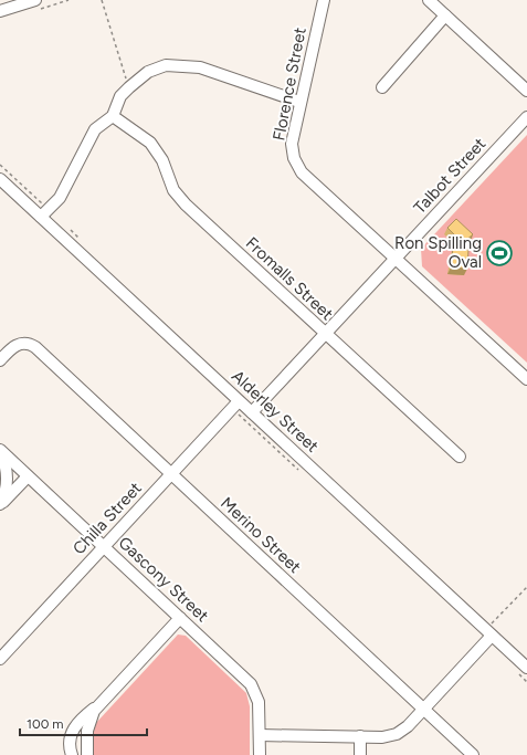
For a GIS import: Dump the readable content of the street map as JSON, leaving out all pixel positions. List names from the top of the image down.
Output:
{
  "streets": {
    "street": [
      "Florence Street",
      "Talbot Street",
      "Fromalls Street",
      "Alderley Street",
      "Chilla Street",
      "Merino Street",
      "Gascony Street"
    ]
  },
  "crossings": [
    ["Florence Street", "Talbot Street"],
    ["Talbot Street", "Fromalls Street"],
    ["Talbot Street", "Alderley Street"],
    ["Alderley Street", "Chilla Street"],
    ["Chilla Street", "Merino Street"],
    ["Chilla Street", "Gascony Street"]
  ],
  "places": {
    "sports": ["Ron Spilling Oval"]
  },
  "scale_bar": "100 m"
}
